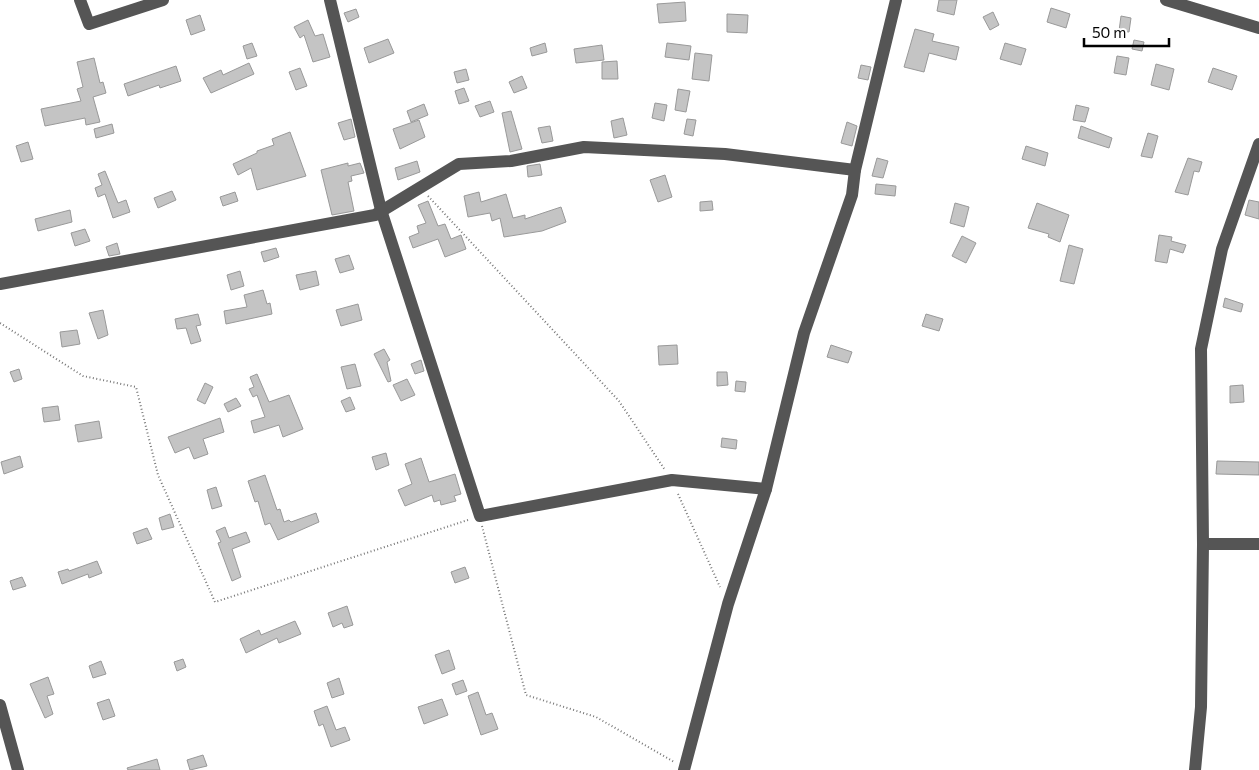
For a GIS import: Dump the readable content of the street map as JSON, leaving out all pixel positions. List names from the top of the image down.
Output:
{
  "scale_bar": "50 m"
}
